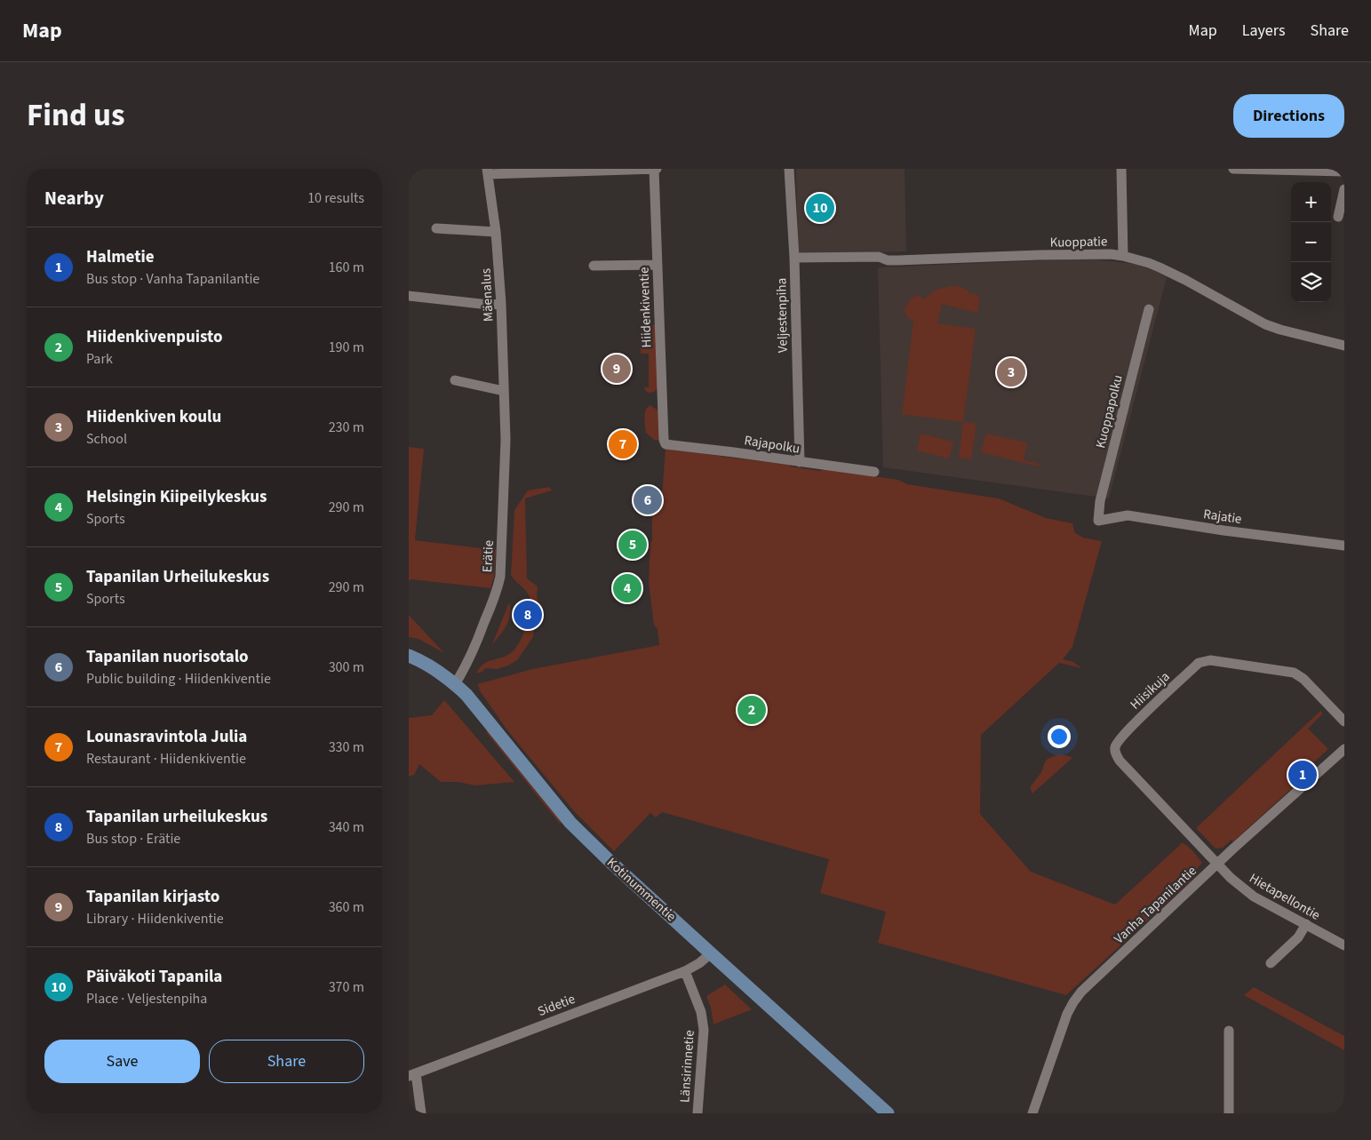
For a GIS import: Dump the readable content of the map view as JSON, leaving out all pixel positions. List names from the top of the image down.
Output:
{
  "streets": {
    "main road": ["Kotinummentie"],
    "street": [
      "Kuoppatie",
      "Mäenalus",
      "Hiidenkiventie",
      "Veljestenpiha",
      "Kuoppapolku",
      "Rajapolku",
      "Rajatie",
      "Erätie",
      "Hiisikuja",
      "Hietapellontie",
      "Vanha Tapanilantie",
      "Sidetie",
      "Länsirinnetie"
    ]
  },
  "crossings": [
    ["Kuoppatie", "Veljestenpiha"],
    ["Mäenalus", "Erätie"],
    ["Hiidenkiventie", "Rajapolku"],
    ["Veljestenpiha", "Rajapolku"],
    ["Kuoppapolku", "Rajatie"],
    ["Erätie", "Kotinummentie"],
    ["Hiisikuja", "Hietapellontie"],
    ["Hiisikuja", "Vanha Tapanilantie"],
    ["Kotinummentie", "Sidetie"],
    ["Hietapellontie", "Vanha Tapanilantie"],
    ["Sidetie", "Länsirinnetie"]
  ],
  "page": {
    "header": "Map",
    "nav": ["Map", "Layers", "Share"],
    "title": "Find us",
    "buttons": [
      "Directions",
      ["Save", "Share"]
    ],
    "heading": ["Nearby", "10 results"],
    "map_buttons": ["+", "−"],
    "pins": [
      "10",
      "9",
      "3",
      "7",
      "6",
      "5",
      "4",
      "8",
      "2",
      "1"
    ],
    "list": [
      {
        "mark": "1",
        "name": "Halmetie",
        "note": "Bus stop · Vanha Tapanilantie",
        "value": "160 m"
      },
      {
        "mark": "2",
        "name": "Hiidenkivenpuisto",
        "note": "Park",
        "value": "190 m"
      },
      {
        "mark": "3",
        "name": "Hiidenkiven koulu",
        "note": "School",
        "value": "230 m"
      },
      {
        "mark": "4",
        "name": "Helsingin Kiipeilykeskus",
        "note": "Sports",
        "value": "290 m"
      },
      {
        "mark": "5",
        "name": "Tapanilan Urheilukeskus",
        "note": "Sports",
        "value": "290 m"
      },
      {
        "mark": "6",
        "name": "Tapanilan nuorisotalo",
        "note": "Public building · Hiidenkiventie",
        "value": "300 m"
      },
      {
        "mark": "7",
        "name": "Lounasravintola Julia",
        "note": "Restaurant · Hiidenkiventie",
        "value": "330 m"
      },
      {
        "mark": "8",
        "name": "Tapanilan urheilukeskus",
        "note": "Bus stop · Erätie",
        "value": "340 m"
      },
      {
        "mark": "9",
        "name": "Tapanilan kirjasto",
        "note": "Library · Hiidenkiventie",
        "value": "360 m"
      },
      {
        "mark": "10",
        "name": "Päiväkoti Tapanila",
        "note": "Place · Veljestenpiha",
        "value": "370 m"
      }
    ]
  }
}
